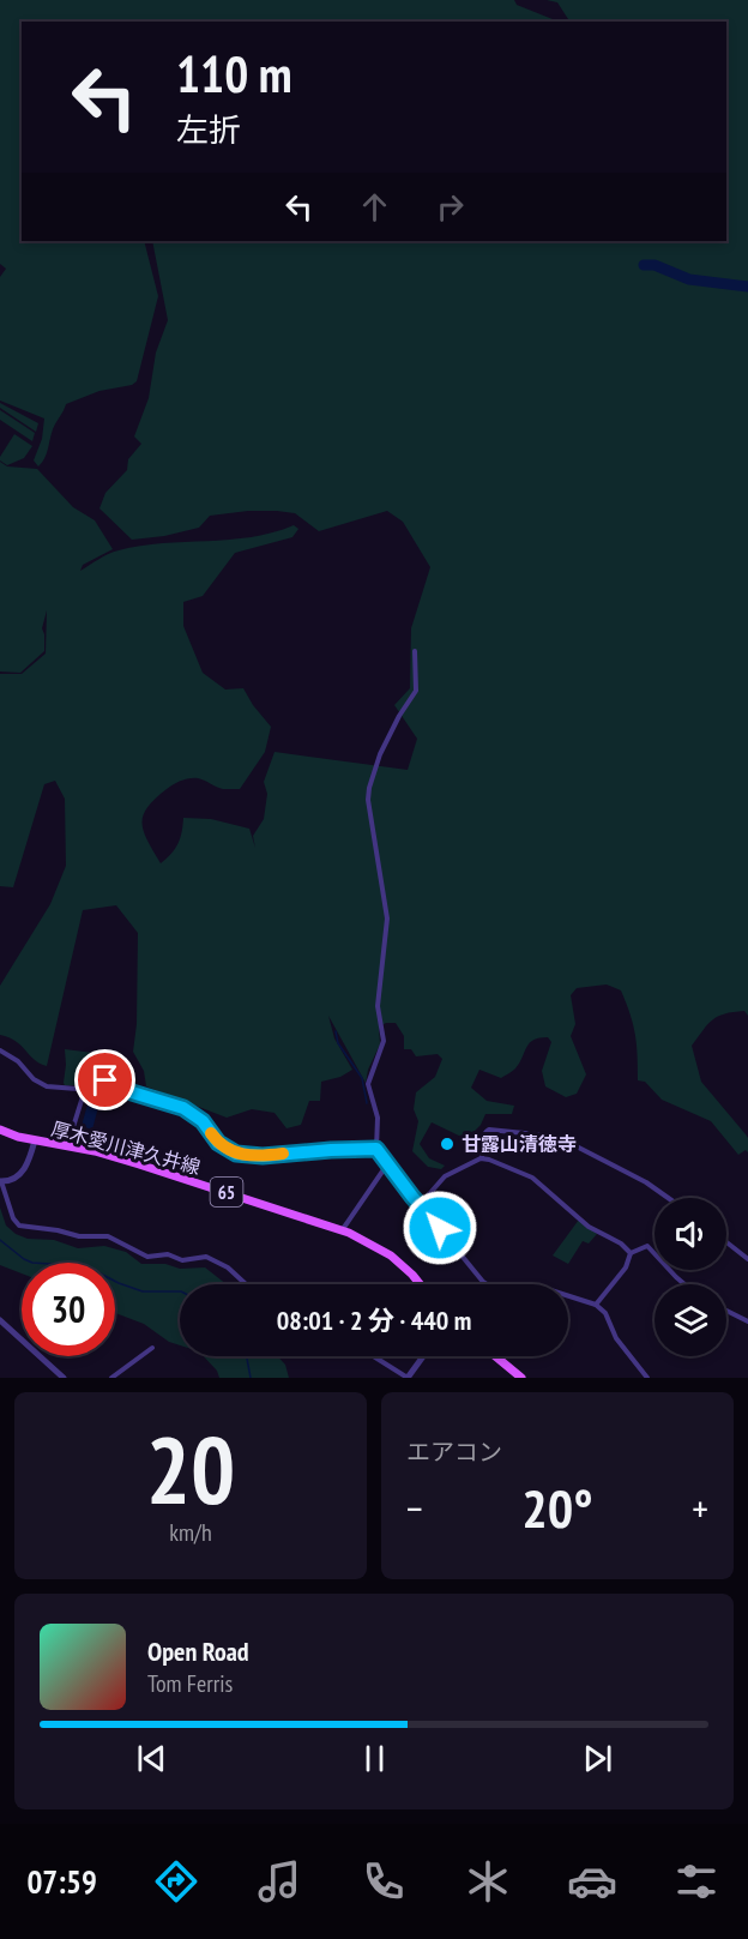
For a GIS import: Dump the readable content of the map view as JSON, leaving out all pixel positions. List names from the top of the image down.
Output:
{
  "streets": {
    "main road": ["厚木愛川津久井線", "65"]
  },
  "places": ["甘露山清徳寺"],
  "page": {
    "turn": ["110 m", "左折"],
    "limit": "30",
    "trip": "08:01 · 2 分 · 440 m",
    "tile": [
      ["20", "km/h"],
      "エアコン"
    ],
    "heat": ["−", "20°", "+"],
    "song": ["Open Road", "Tom Ferris"],
    "tabs": "07:59"
  }
}
